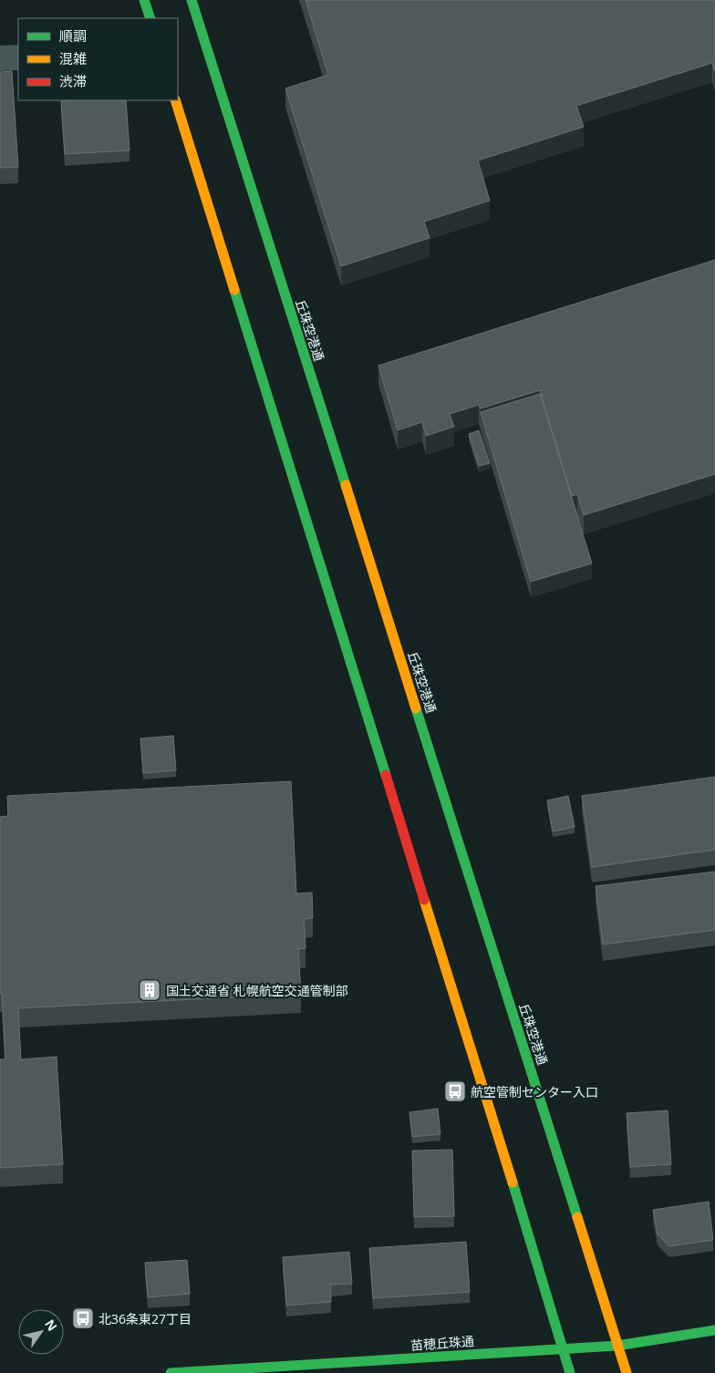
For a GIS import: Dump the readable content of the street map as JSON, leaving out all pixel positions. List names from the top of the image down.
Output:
{
  "streets": {
    "main road": ["丘珠空港通", "苗穂丘珠通"]
  },
  "crossings": [
    ["丘珠空港通", "苗穂丘珠通"]
  ],
  "places": {
    "building": ["国土交通省 札幌航空交通管制部"],
    "bus stop": ["航空管制センター入口", "北36条東27丁目"]
  },
  "legend": ["順調", "混雑", "渋滞"],
  "north": "top right"
}
